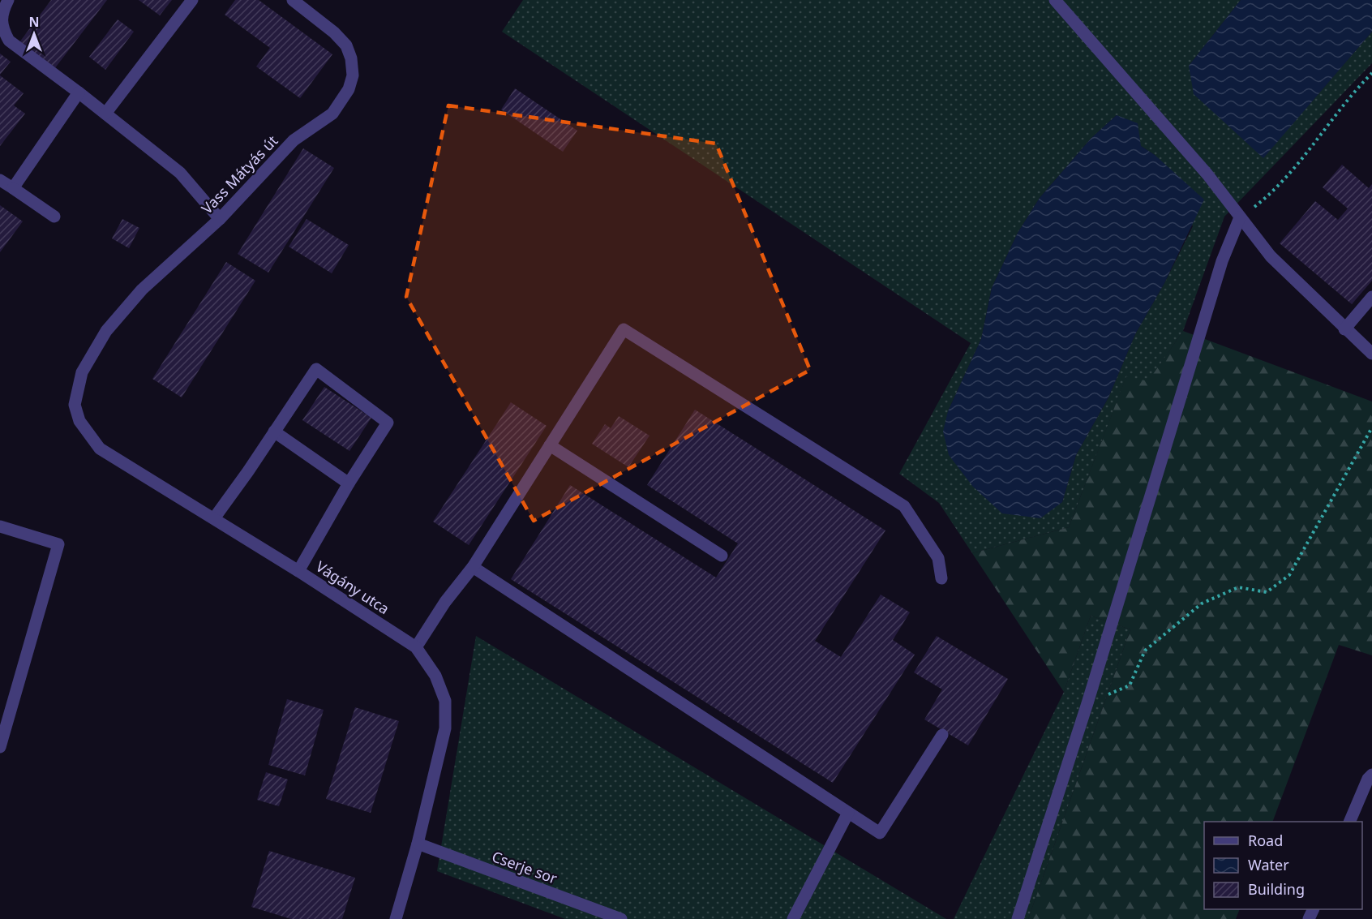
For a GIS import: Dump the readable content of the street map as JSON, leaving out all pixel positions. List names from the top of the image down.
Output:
{
  "streets": {
    "street": ["Vass Mátyás út", "Vágány utca", "Cserje sor"]
  },
  "crossings": [
    ["Vass Mátyás út", "Vágány utca"],
    ["Vágány utca", "Cserje sor"]
  ],
  "legend": ["Road", "Water", "Building"],
  "north": "top"
}
